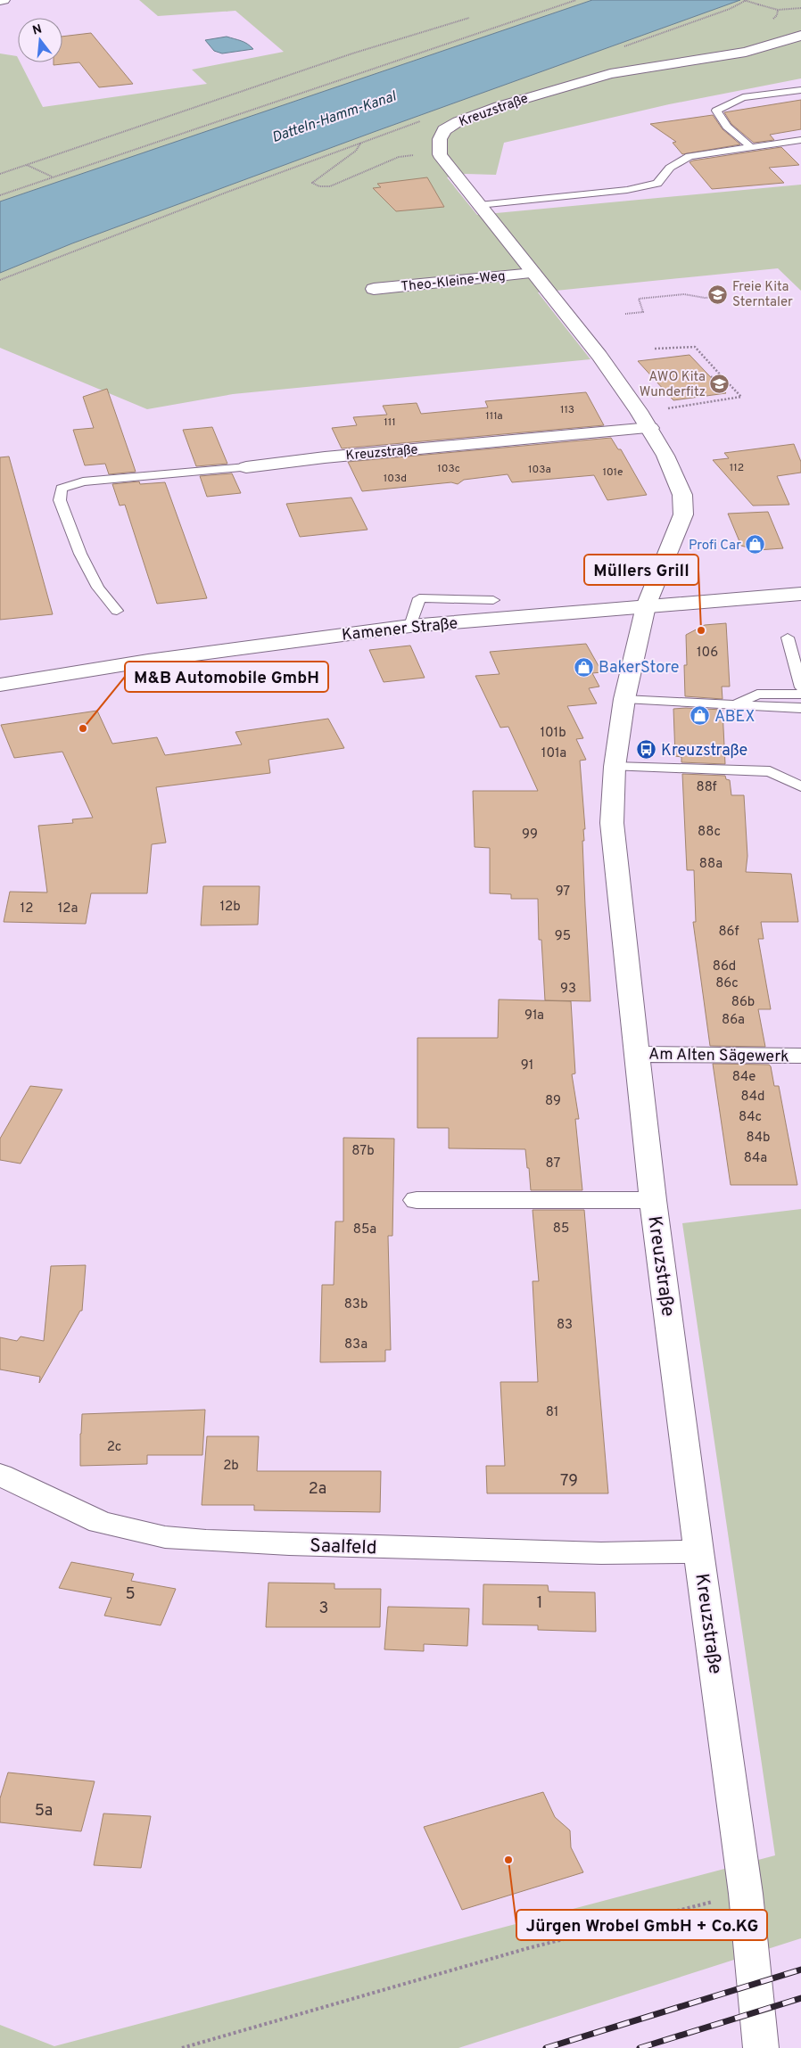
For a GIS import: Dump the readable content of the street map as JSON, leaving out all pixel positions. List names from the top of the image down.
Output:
{
  "streets": {
    "street": [
      "Kreuzstraße",
      "Theo-Kleine-Weg",
      "Kamener Straße",
      "Am Alten Sägewerk",
      "Saalfeld"
    ]
  },
  "crossings": [
    ["Kreuzstraße", "Theo-Kleine-Weg"],
    ["Kreuzstraße", "Kamener Straße"],
    ["Kreuzstraße", "Am Alten Sägewerk"],
    ["Kreuzstraße", "Saalfeld"]
  ],
  "water": ["Datteln-Hamm-Kanal"],
  "places": {
    "school or university": ["Freie Kita Sterntaler", "AWO Kita Wunderfitz"],
    "shop": ["Profi Car", "BakerStore", "ABEX"],
    "other": ["Müllers Grill", "M&B Automobile GmbH", "Jürgen Wrobel GmbH + Co.KG"],
    "bus stop": ["Kreuzstraße"]
  },
  "house_numbers": [
    "113",
    "111a",
    "111",
    "112",
    "103c",
    "103a",
    "101e",
    "103d",
    "106",
    "101b",
    "101a",
    "88f",
    "88c",
    "99",
    "88a",
    "97",
    "12b",
    "12",
    "12a",
    "86f",
    "95",
    "86d",
    "86c",
    "93",
    "86b",
    "91a",
    "86a",
    "91",
    "84e",
    "84d",
    "89",
    "84c",
    "84b",
    "87b",
    "84a",
    "87",
    "85",
    "85a",
    "83b",
    "83",
    "83a",
    "81",
    "2c",
    "2b",
    "79",
    "2a",
    "5",
    "1",
    "3",
    "5a"
  ],
  "north": "top"
}
